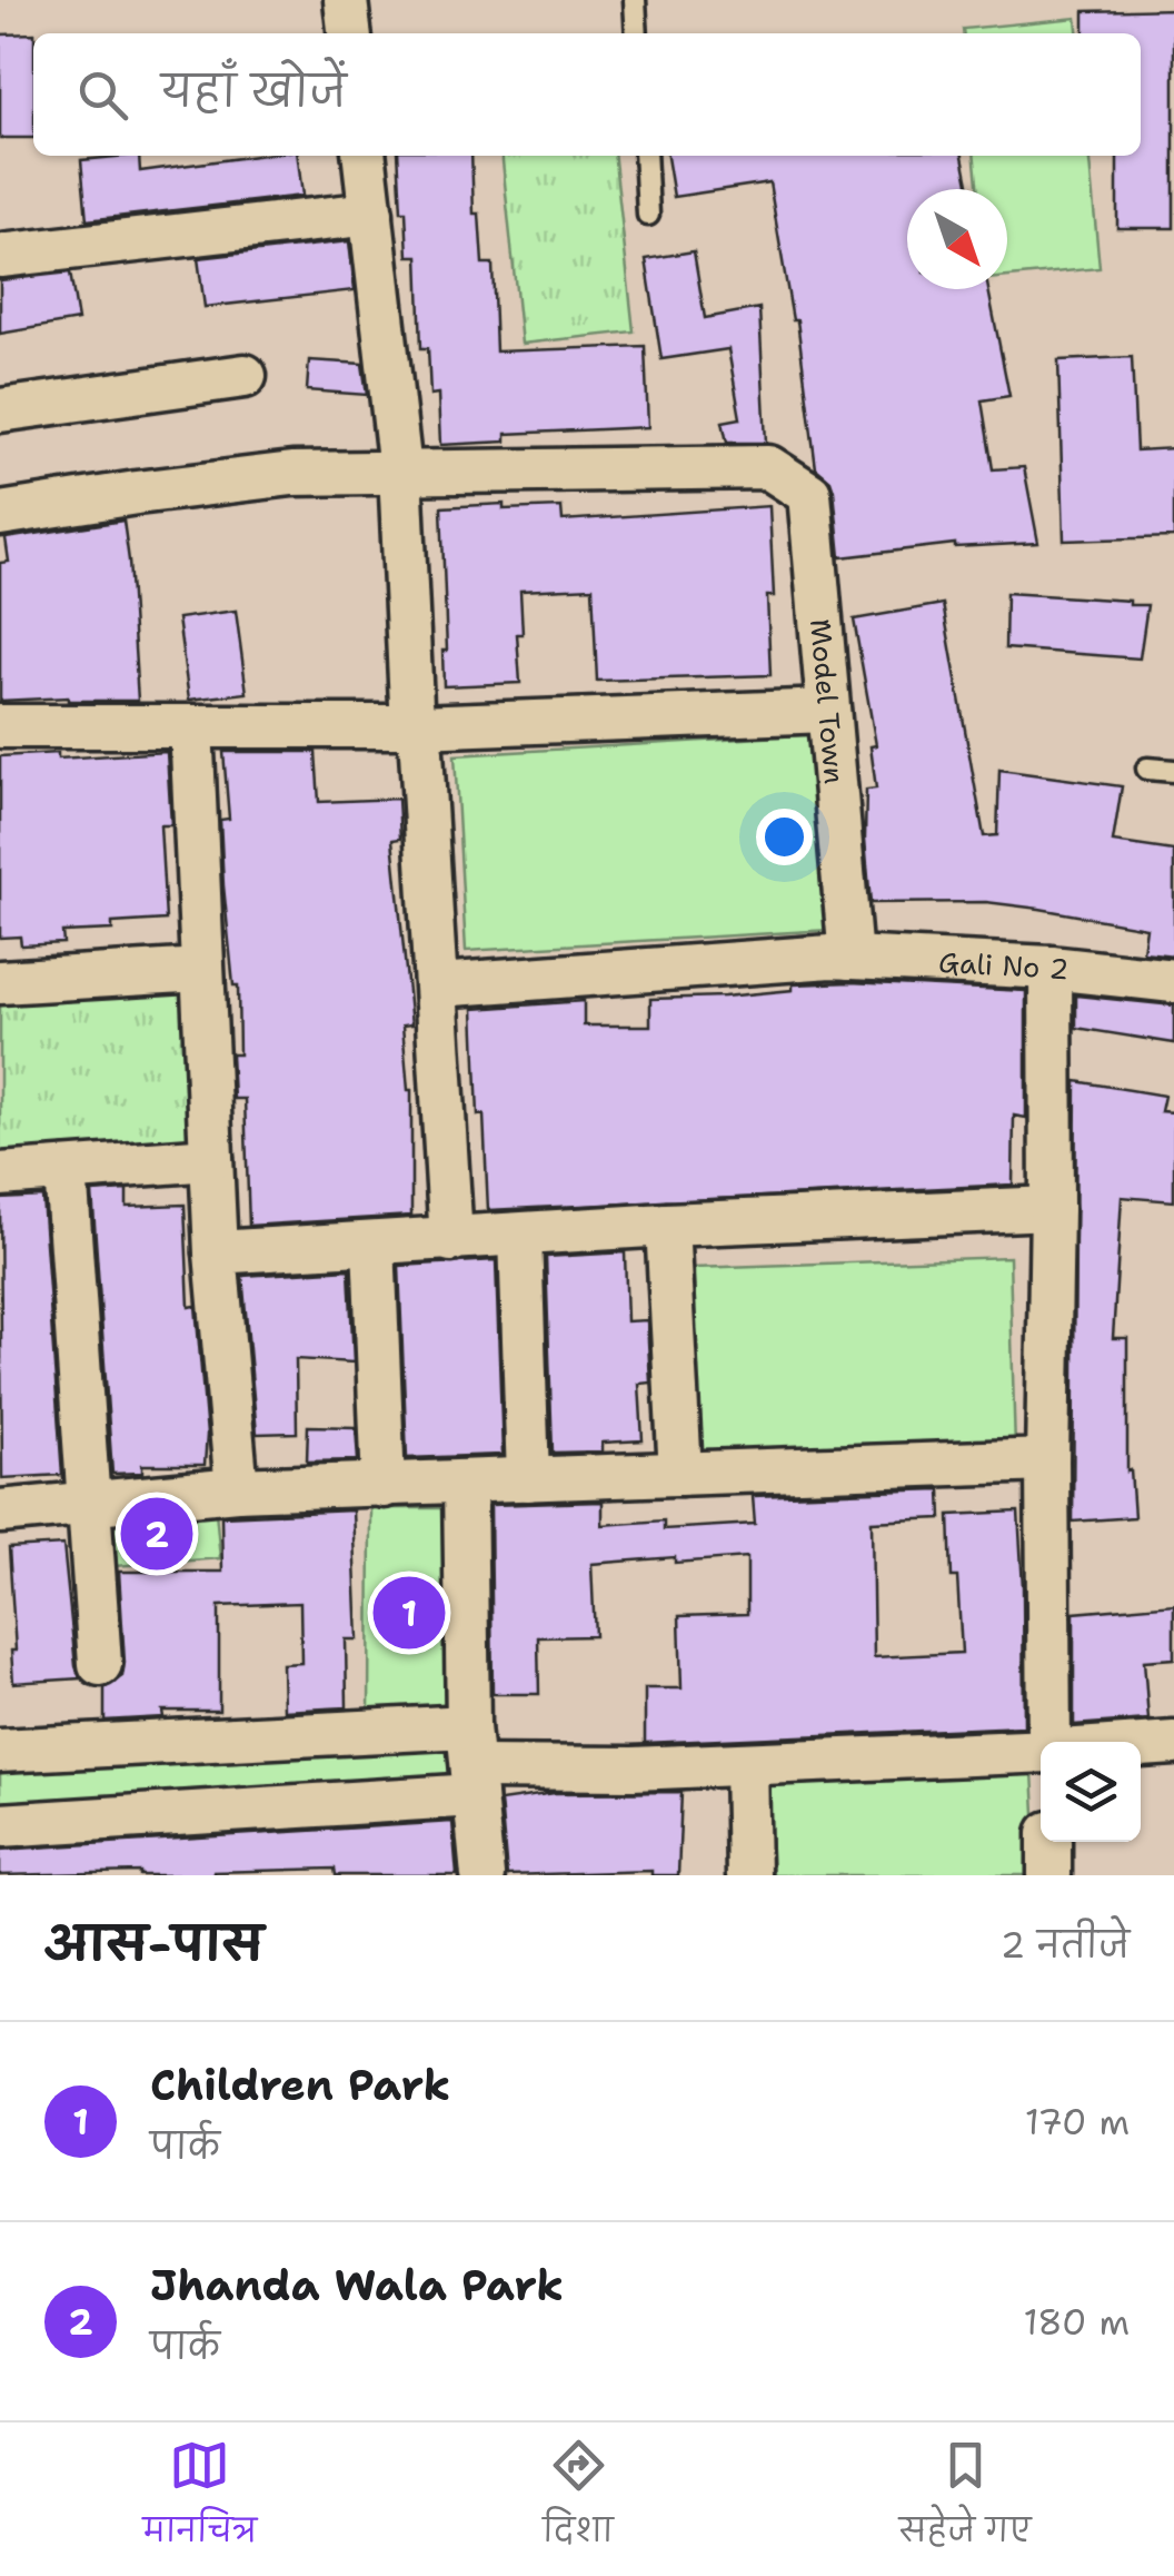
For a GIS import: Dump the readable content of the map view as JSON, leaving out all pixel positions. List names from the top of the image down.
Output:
{
  "streets": {
    "street": ["Model Town", "Gali No 2"]
  },
  "crossings": [
    ["Model Town", "Gali No 2"]
  ],
  "north": "bottom right",
  "page": {
    "search": "यहाँ खोजें",
    "pins": ["2", "1"],
    "heading": ["आस-पास", "2 नतीजे"],
    "list": [
      {
        "mark": "1",
        "name": "Children Park",
        "note": "पार्क",
        "value": "170 m"
      },
      {
        "mark": "2",
        "name": "Jhanda Wala Park",
        "note": "पार्क",
        "value": "180 m"
      }
    ],
    "nav": ["मानचित्र", "दिशा", "सहेजे गए"]
  }
}
